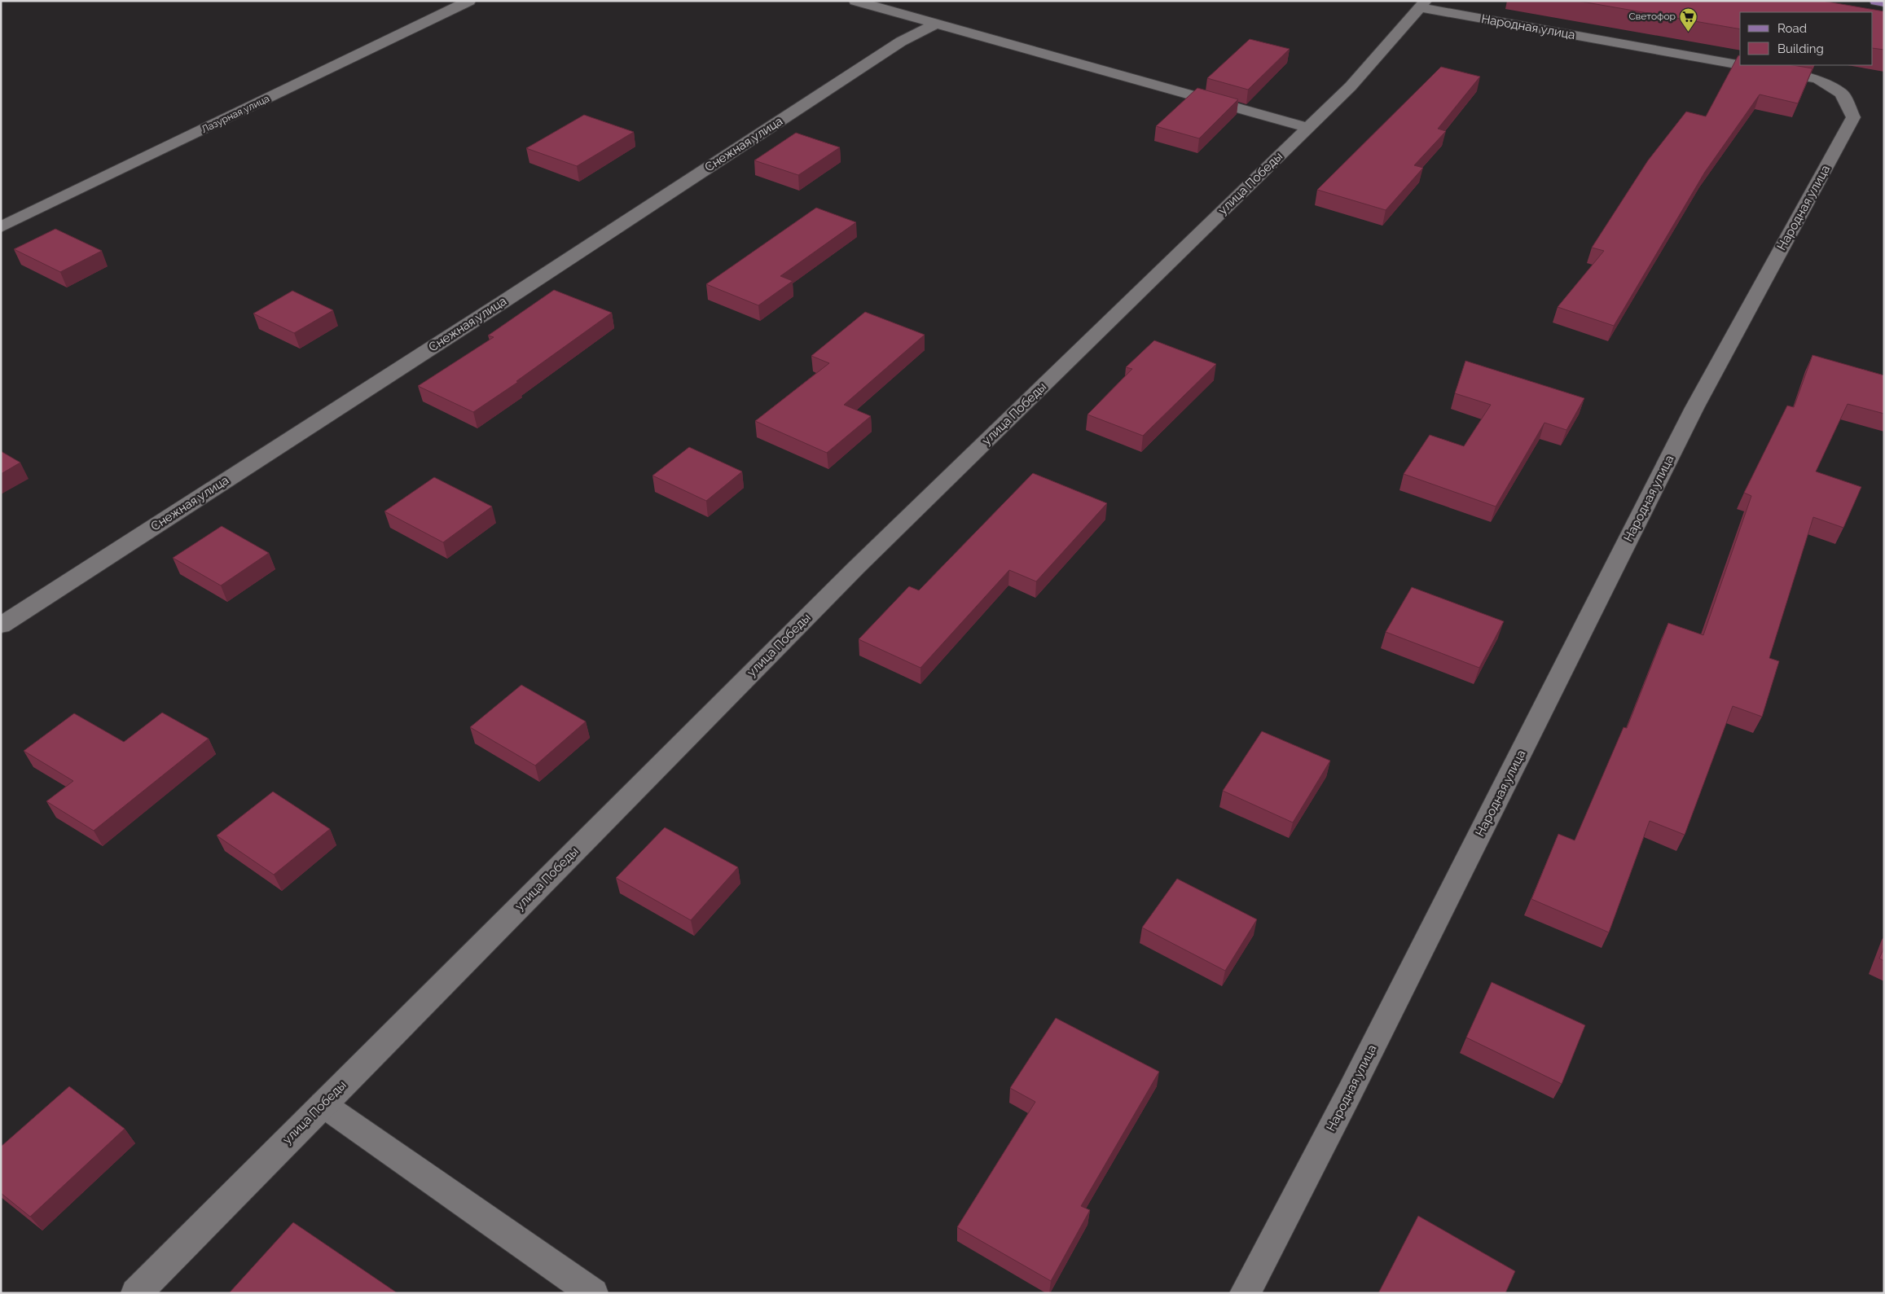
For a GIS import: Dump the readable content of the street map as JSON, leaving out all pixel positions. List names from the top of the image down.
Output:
{
  "streets": {
    "street": [
      "Народная улица",
      "Лазурная улица",
      "Снежная улица",
      "улица Победы"
    ]
  },
  "crossings": [
    ["Народная улица", "улица Победы"]
  ],
  "places": {
    "supermarket": ["Светофор"]
  },
  "legend": ["Road", "Building"]
}
